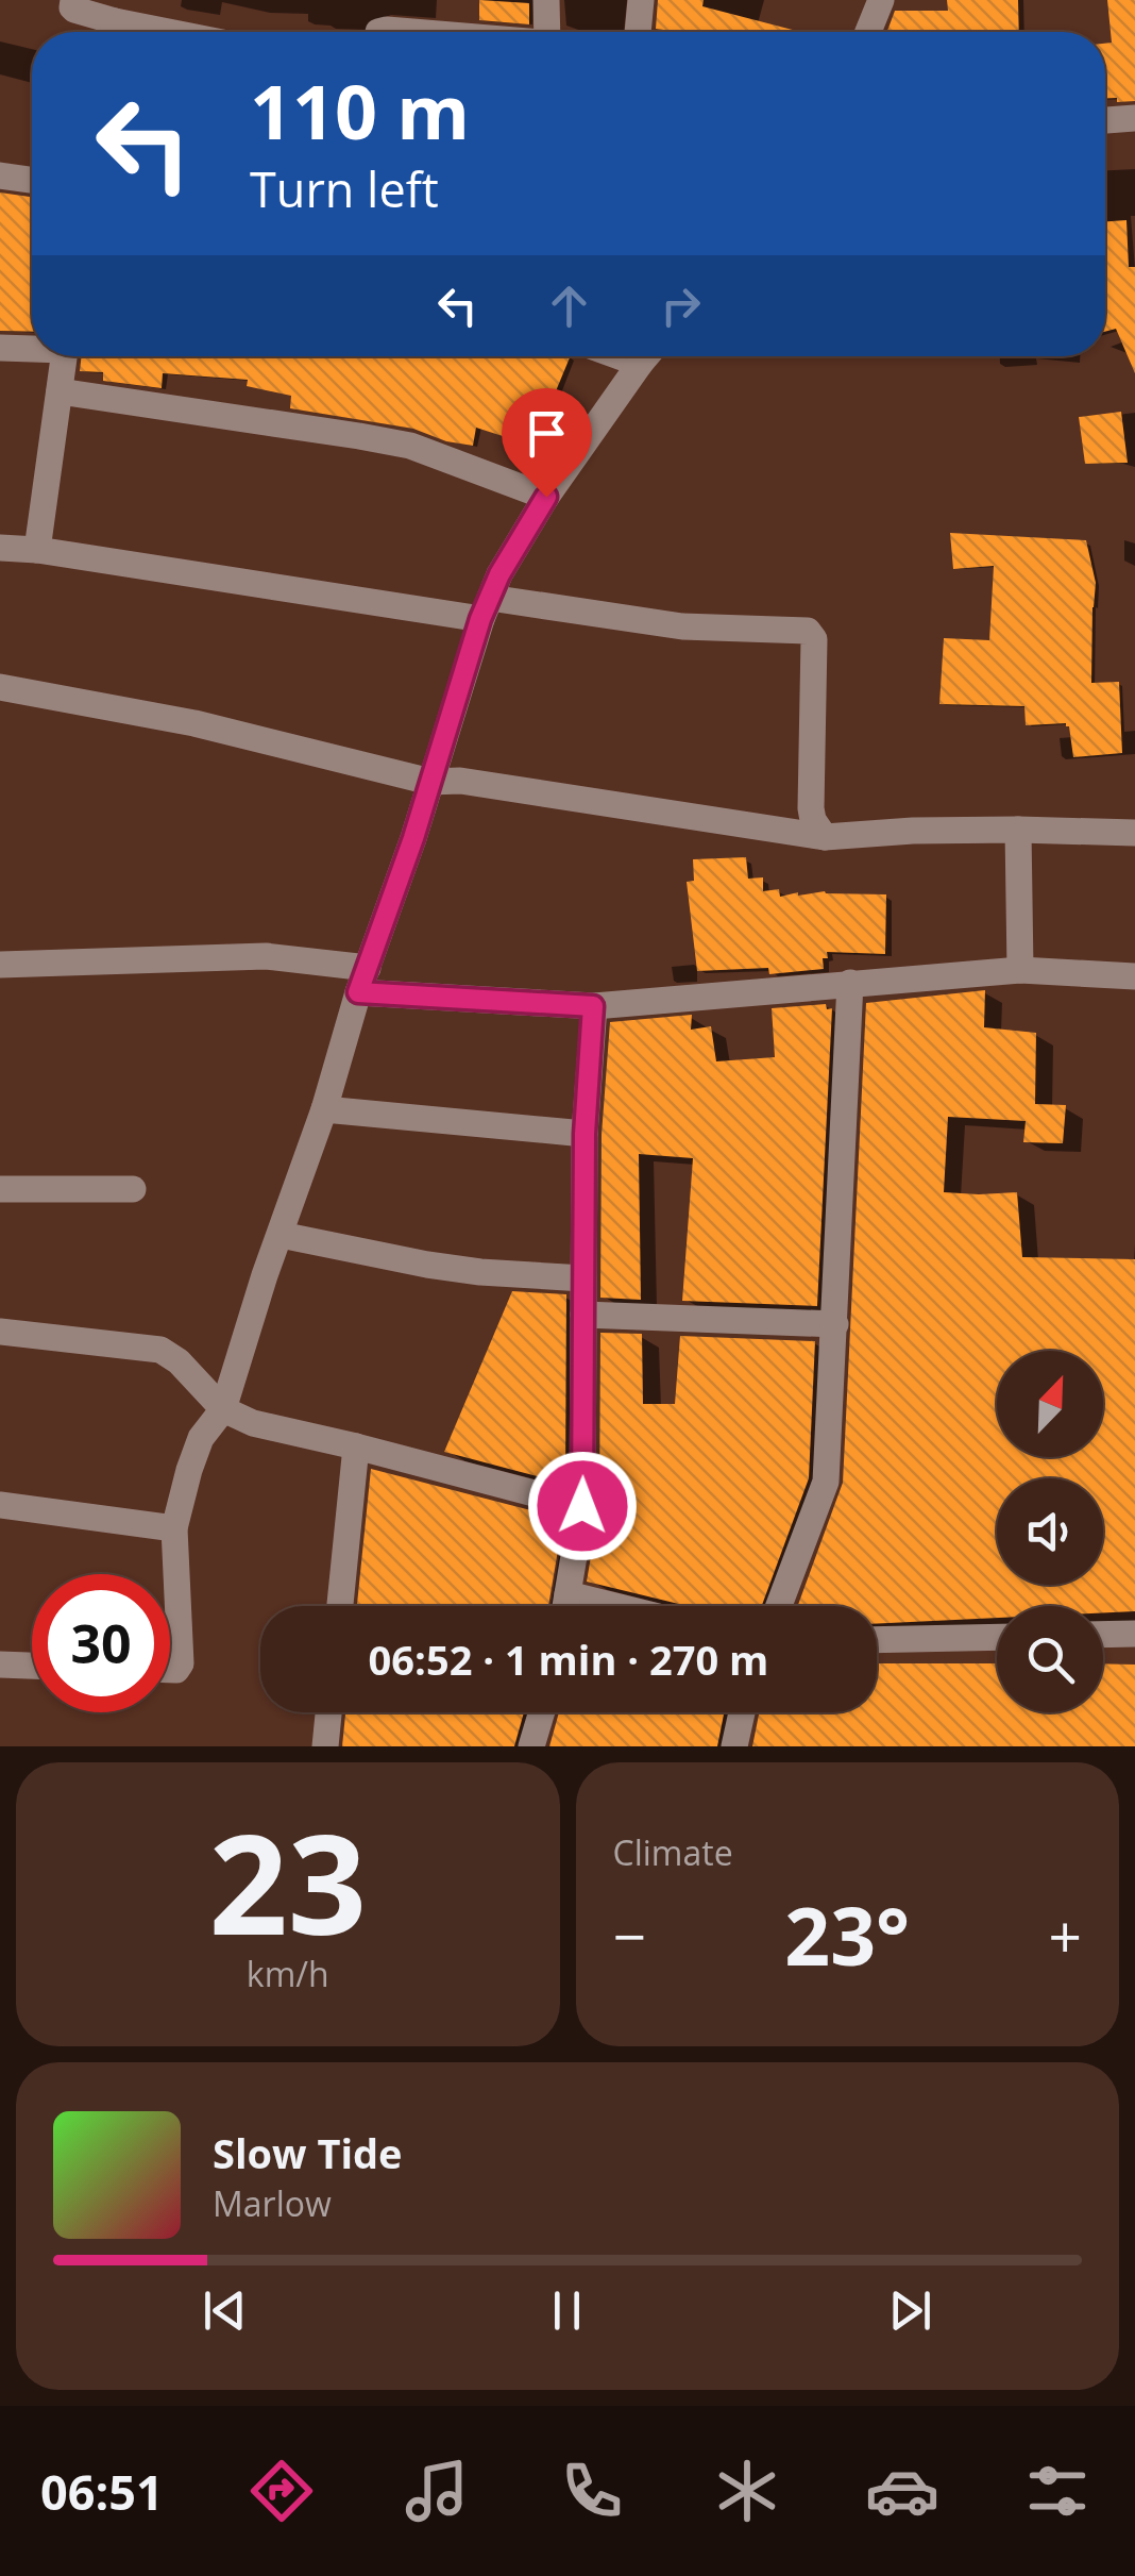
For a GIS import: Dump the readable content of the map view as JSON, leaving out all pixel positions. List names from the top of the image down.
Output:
{
  "north": "top right",
  "page": {
    "turn": ["110 m", "Turn left"],
    "limit": "30",
    "trip": "06:52 · 1 min · 270 m",
    "tile": [
      ["23", "km/h"],
      "Climate"
    ],
    "heat": ["−", "23°", "+"],
    "song": ["Slow Tide", "Marlow"],
    "tabs": "06:51"
  }
}
